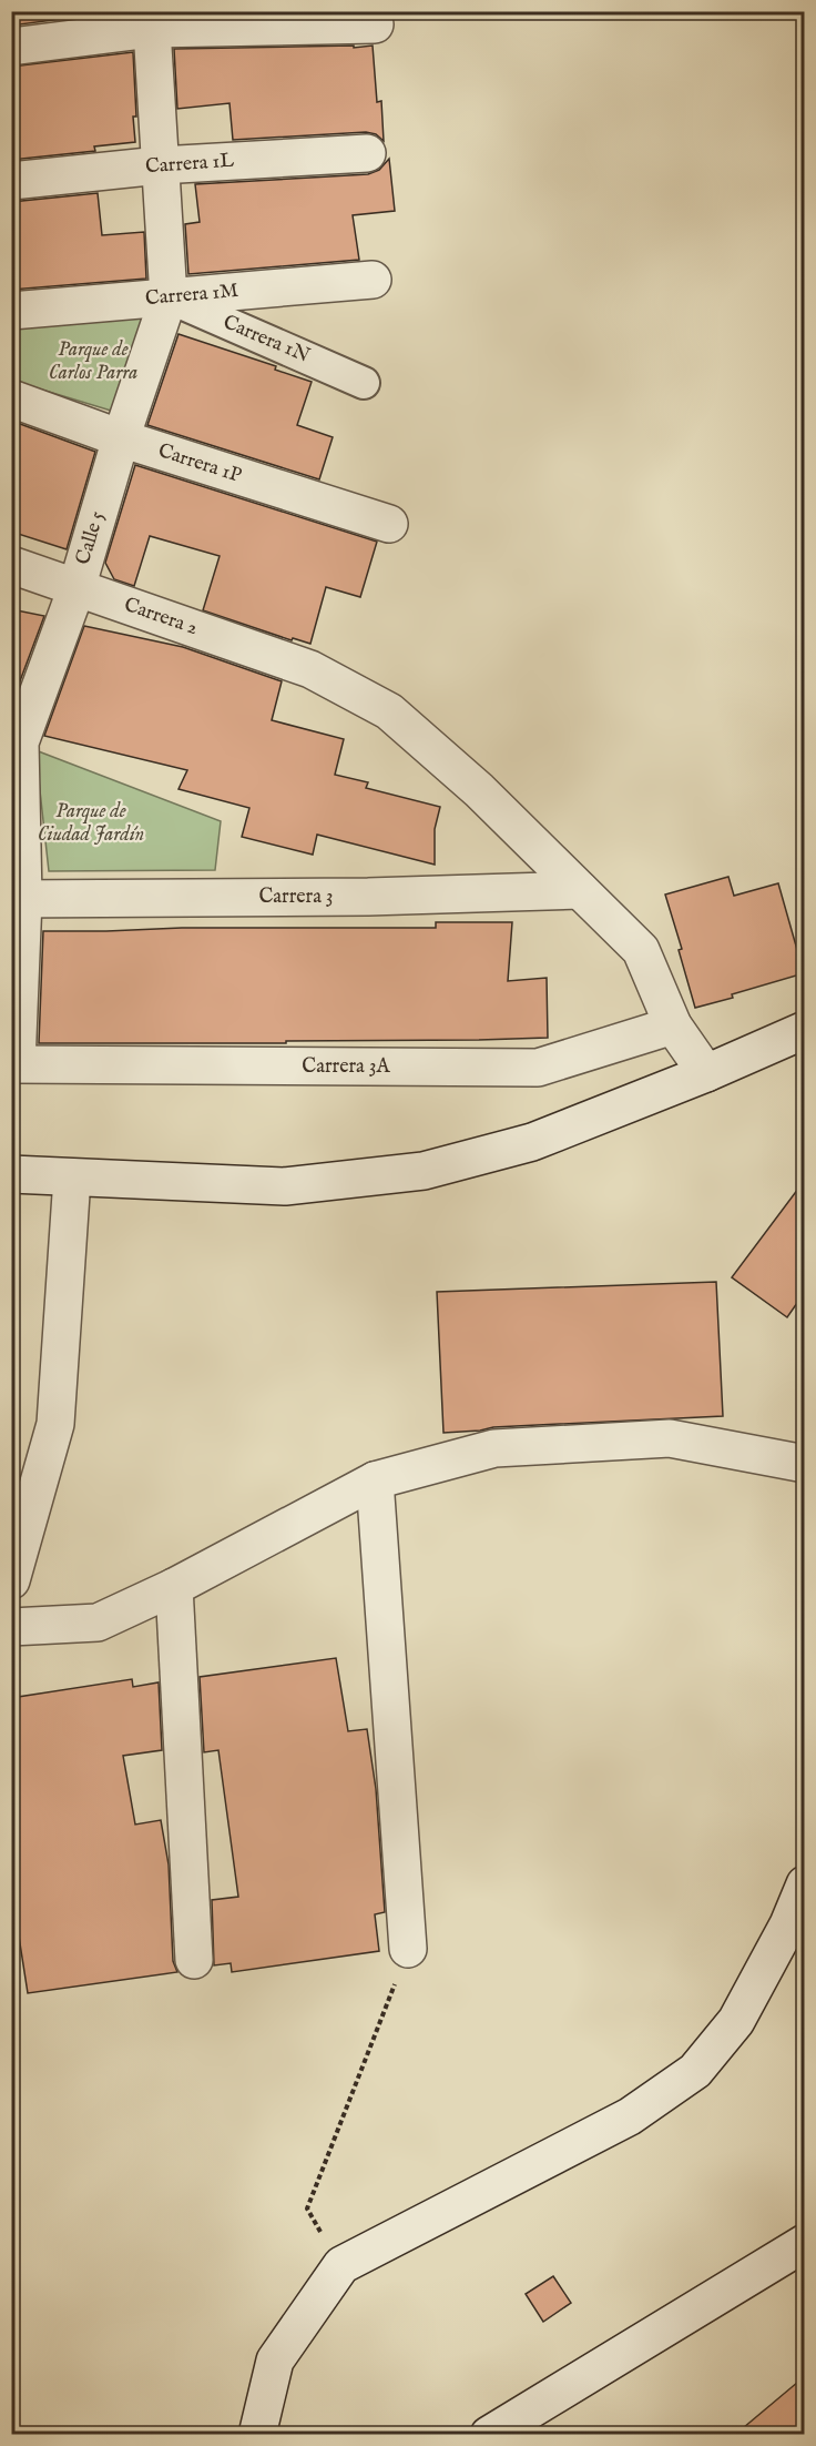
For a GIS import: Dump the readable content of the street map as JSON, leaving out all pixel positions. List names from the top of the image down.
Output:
{
  "streets": {
    "street": [
      "Carrera 1L",
      "Carrera 1M",
      "Carrera 1N",
      "Carrera 1P",
      "Calle 5",
      "Carrera 2",
      "Carrera 3",
      "Carrera 3A"
    ]
  },
  "crossings": [
    ["Carrera 1L", "Calle 5"],
    ["Carrera 1M", "Carrera 1N"],
    ["Carrera 1M", "Calle 5"],
    ["Carrera 1N", "Calle 5"],
    ["Carrera 1P", "Calle 5"],
    ["Calle 5", "Carrera 2"],
    ["Calle 5", "Carrera 3"],
    ["Calle 5", "Carrera 3A"],
    ["Carrera 2", "Carrera 3"],
    ["Carrera 2", "Carrera 3A"]
  ],
  "parks": ["Parque de Carlos Parra", "Parque de Ciudad Jardín"]
}
